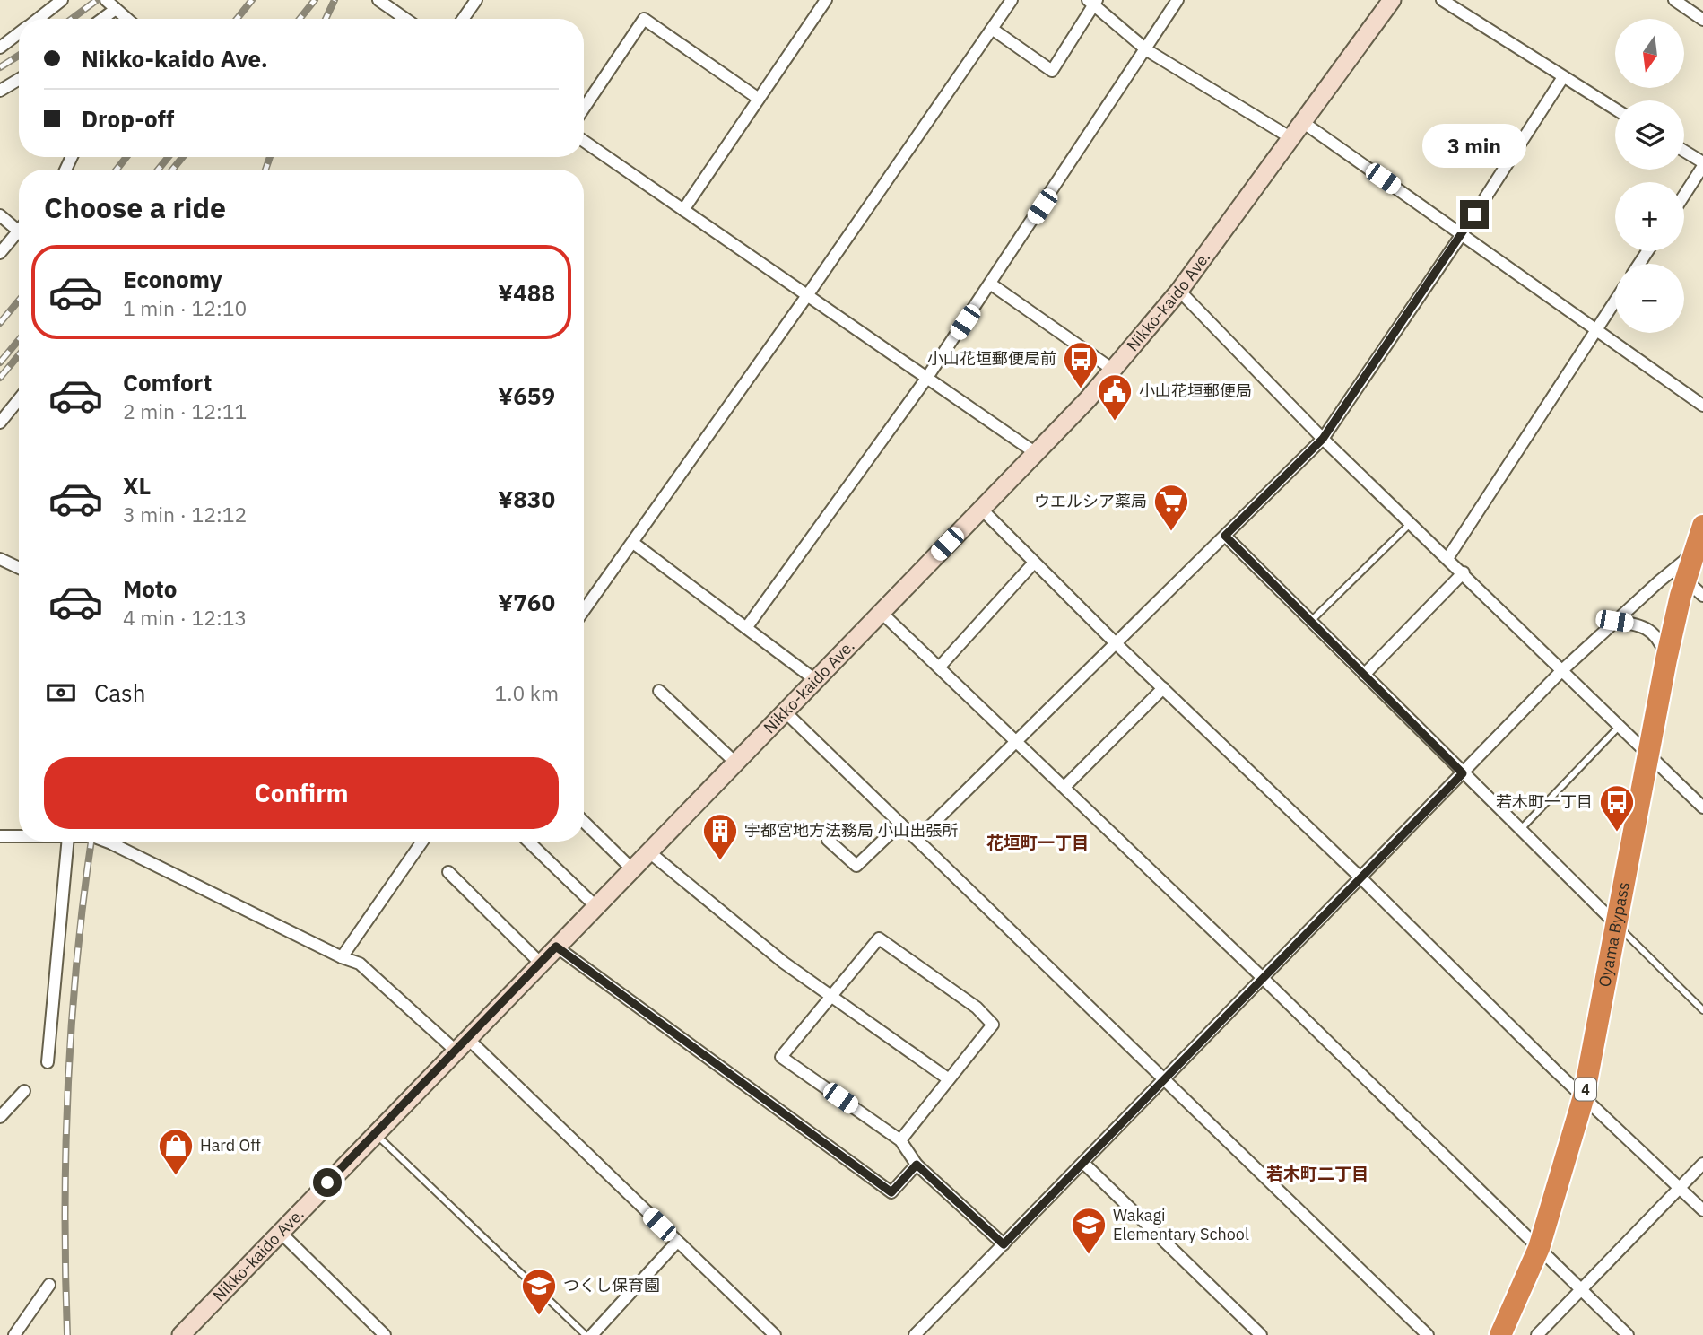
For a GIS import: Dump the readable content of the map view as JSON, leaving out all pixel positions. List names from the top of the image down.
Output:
{
  "streets": {
    "highway": ["Oyama Bypass", "4"],
    "main road": ["Nikko-kaido Ave."]
  },
  "districts": ["花垣町一丁目", "若木町二丁目"],
  "places": {
    "bus stop": ["小山花垣郵便局前", "若木町一丁目"],
    "public building": ["小山花垣郵便局"],
    "supermarket": ["ウエルシア薬局"],
    "building": ["宇都宮地方法務局 小山出張所"],
    "shop": ["Hard Off"],
    "school or university": ["Wakagi Elementary School", "つくし保育園"]
  },
  "north": "bottom",
  "page": {
    "map_buttons": ["+", "−"],
    "banner": ["Nikko-kaido Ave.", "Drop-off"],
    "bubble": "3 min",
    "heading": "Choose a ride",
    "list": [
      {
        "name": "Economy",
        "note": "1 min · 12:10",
        "value": "¥488"
      },
      {
        "name": "Comfort",
        "note": "2 min · 12:11",
        "value": "¥659"
      },
      {
        "name": "XL",
        "note": "3 min · 12:12",
        "value": "¥830"
      },
      {
        "name": "Moto",
        "note": "4 min · 12:13",
        "value": "¥760"
      }
    ],
    "pay": ["Cash", "1.0 km"],
    "buttons": "Confirm"
  }
}
